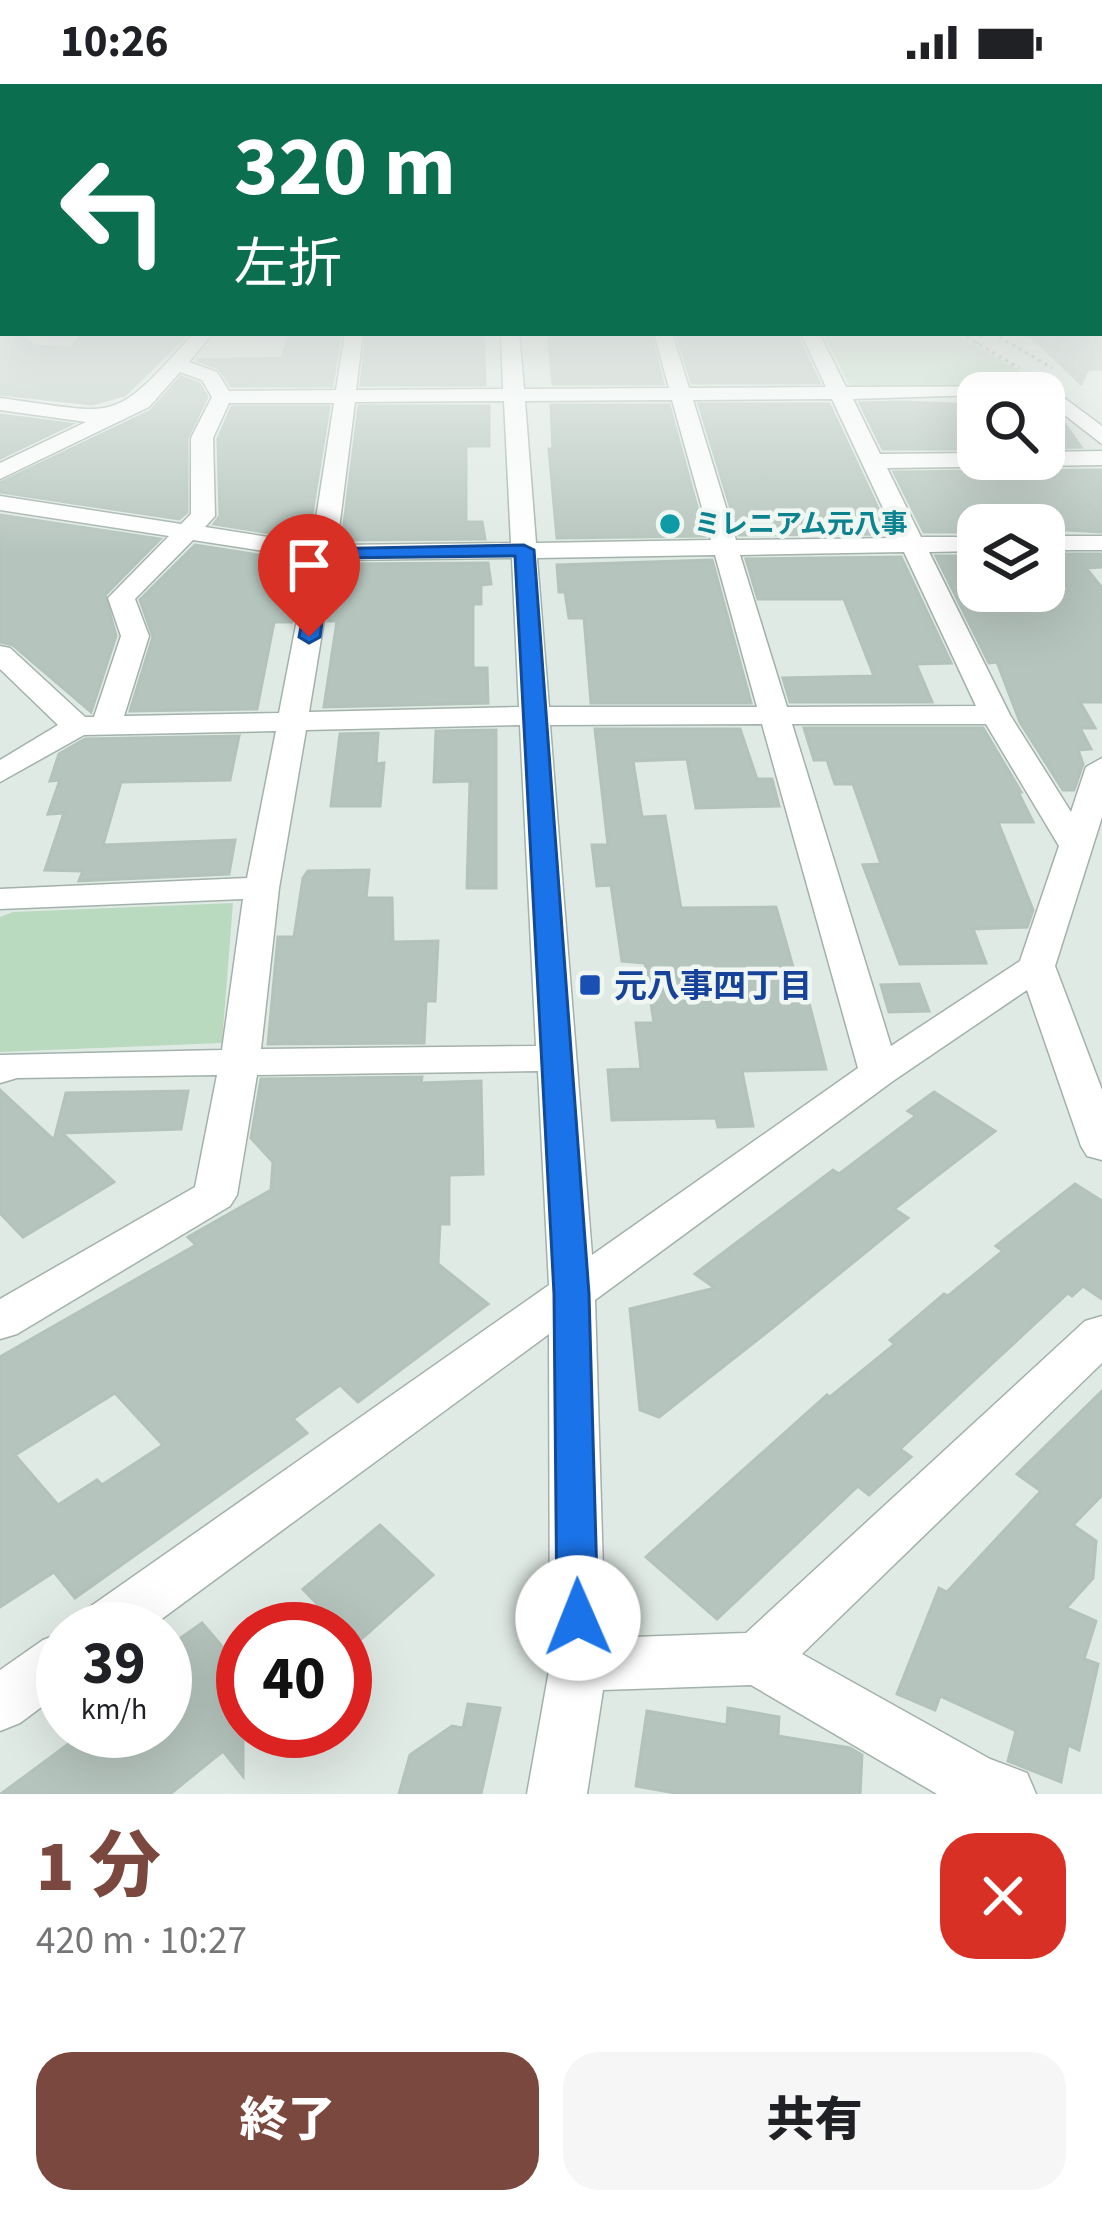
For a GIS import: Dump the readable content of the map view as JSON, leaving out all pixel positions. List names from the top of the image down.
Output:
{
  "places": {
    "other": ["ミレニアム元八事"],
    "transit": ["元八事四丁目"]
  },
  "page": {
    "status": "10:26",
    "turn": ["320 m", "左折"],
    "speed": "39 km/h",
    "limit": "40",
    "heading": ["1 分", "420 m · 10:27"],
    "buttons": ["終了", "共有"]
  }
}
